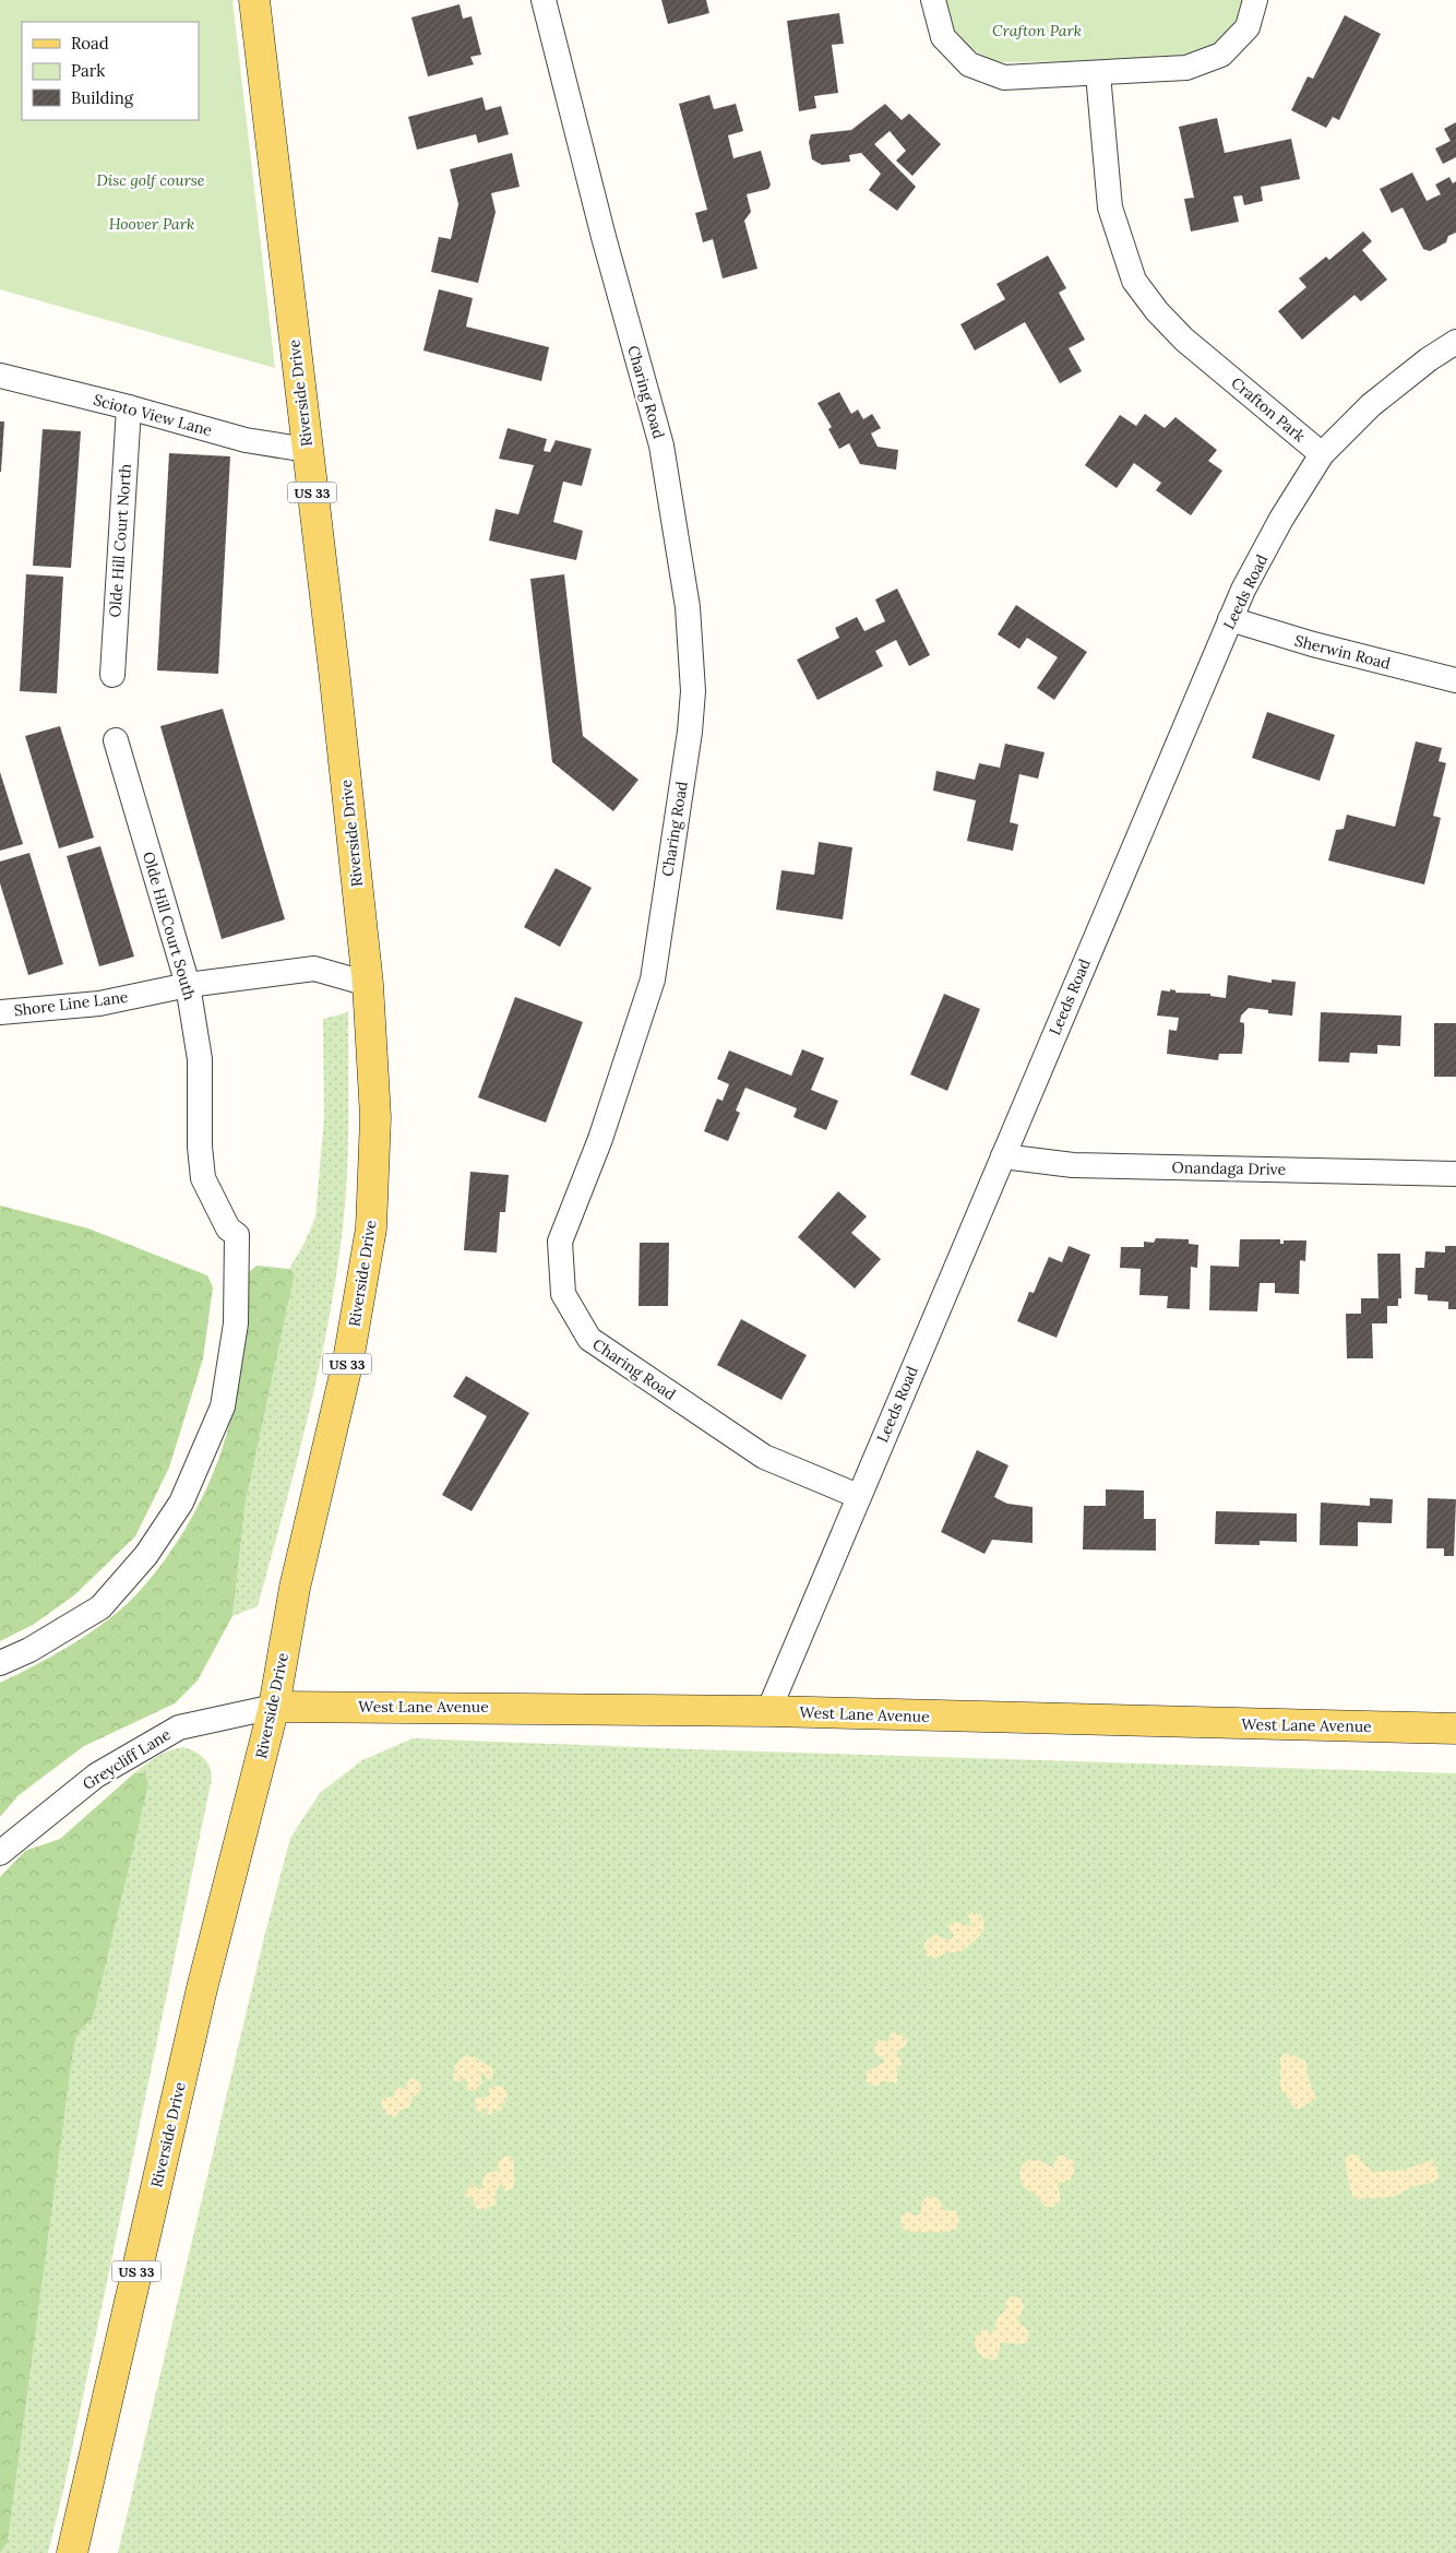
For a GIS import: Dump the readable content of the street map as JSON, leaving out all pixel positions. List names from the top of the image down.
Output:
{
  "streets": {
    "main road": ["Riverside Drive", "US 33", "West Lane Avenue"],
    "street": [
      "Charing Road",
      "Crafton Park",
      "Scioto View Lane",
      "Olde Hill Court North",
      "Leeds Road",
      "Sherwin Road",
      "Olde Hill Court South",
      "Shore Line Lane",
      "Onandaga Drive",
      "Greycliff Lane"
    ]
  },
  "crossings": [
    ["Charing Road", "Leeds Road"],
    ["Riverside Drive", "Scioto View Lane"],
    ["Riverside Drive", "Shore Line Lane"],
    ["Riverside Drive", "West Lane Avenue"],
    ["Riverside Drive", "Greycliff Lane"],
    ["Crafton Park", "Leeds Road"],
    ["Scioto View Lane", "Olde Hill Court North"],
    ["Leeds Road", "Sherwin Road"],
    ["Leeds Road", "Onandaga Drive"],
    ["Leeds Road", "West Lane Avenue"],
    ["Olde Hill Court South", "Shore Line Lane"],
    ["West Lane Avenue", "Greycliff Lane"]
  ],
  "parks": ["Crafton Park", "Disc golf course", "Hoover Park"],
  "legend": ["Road", "Park", "Building"]
}
